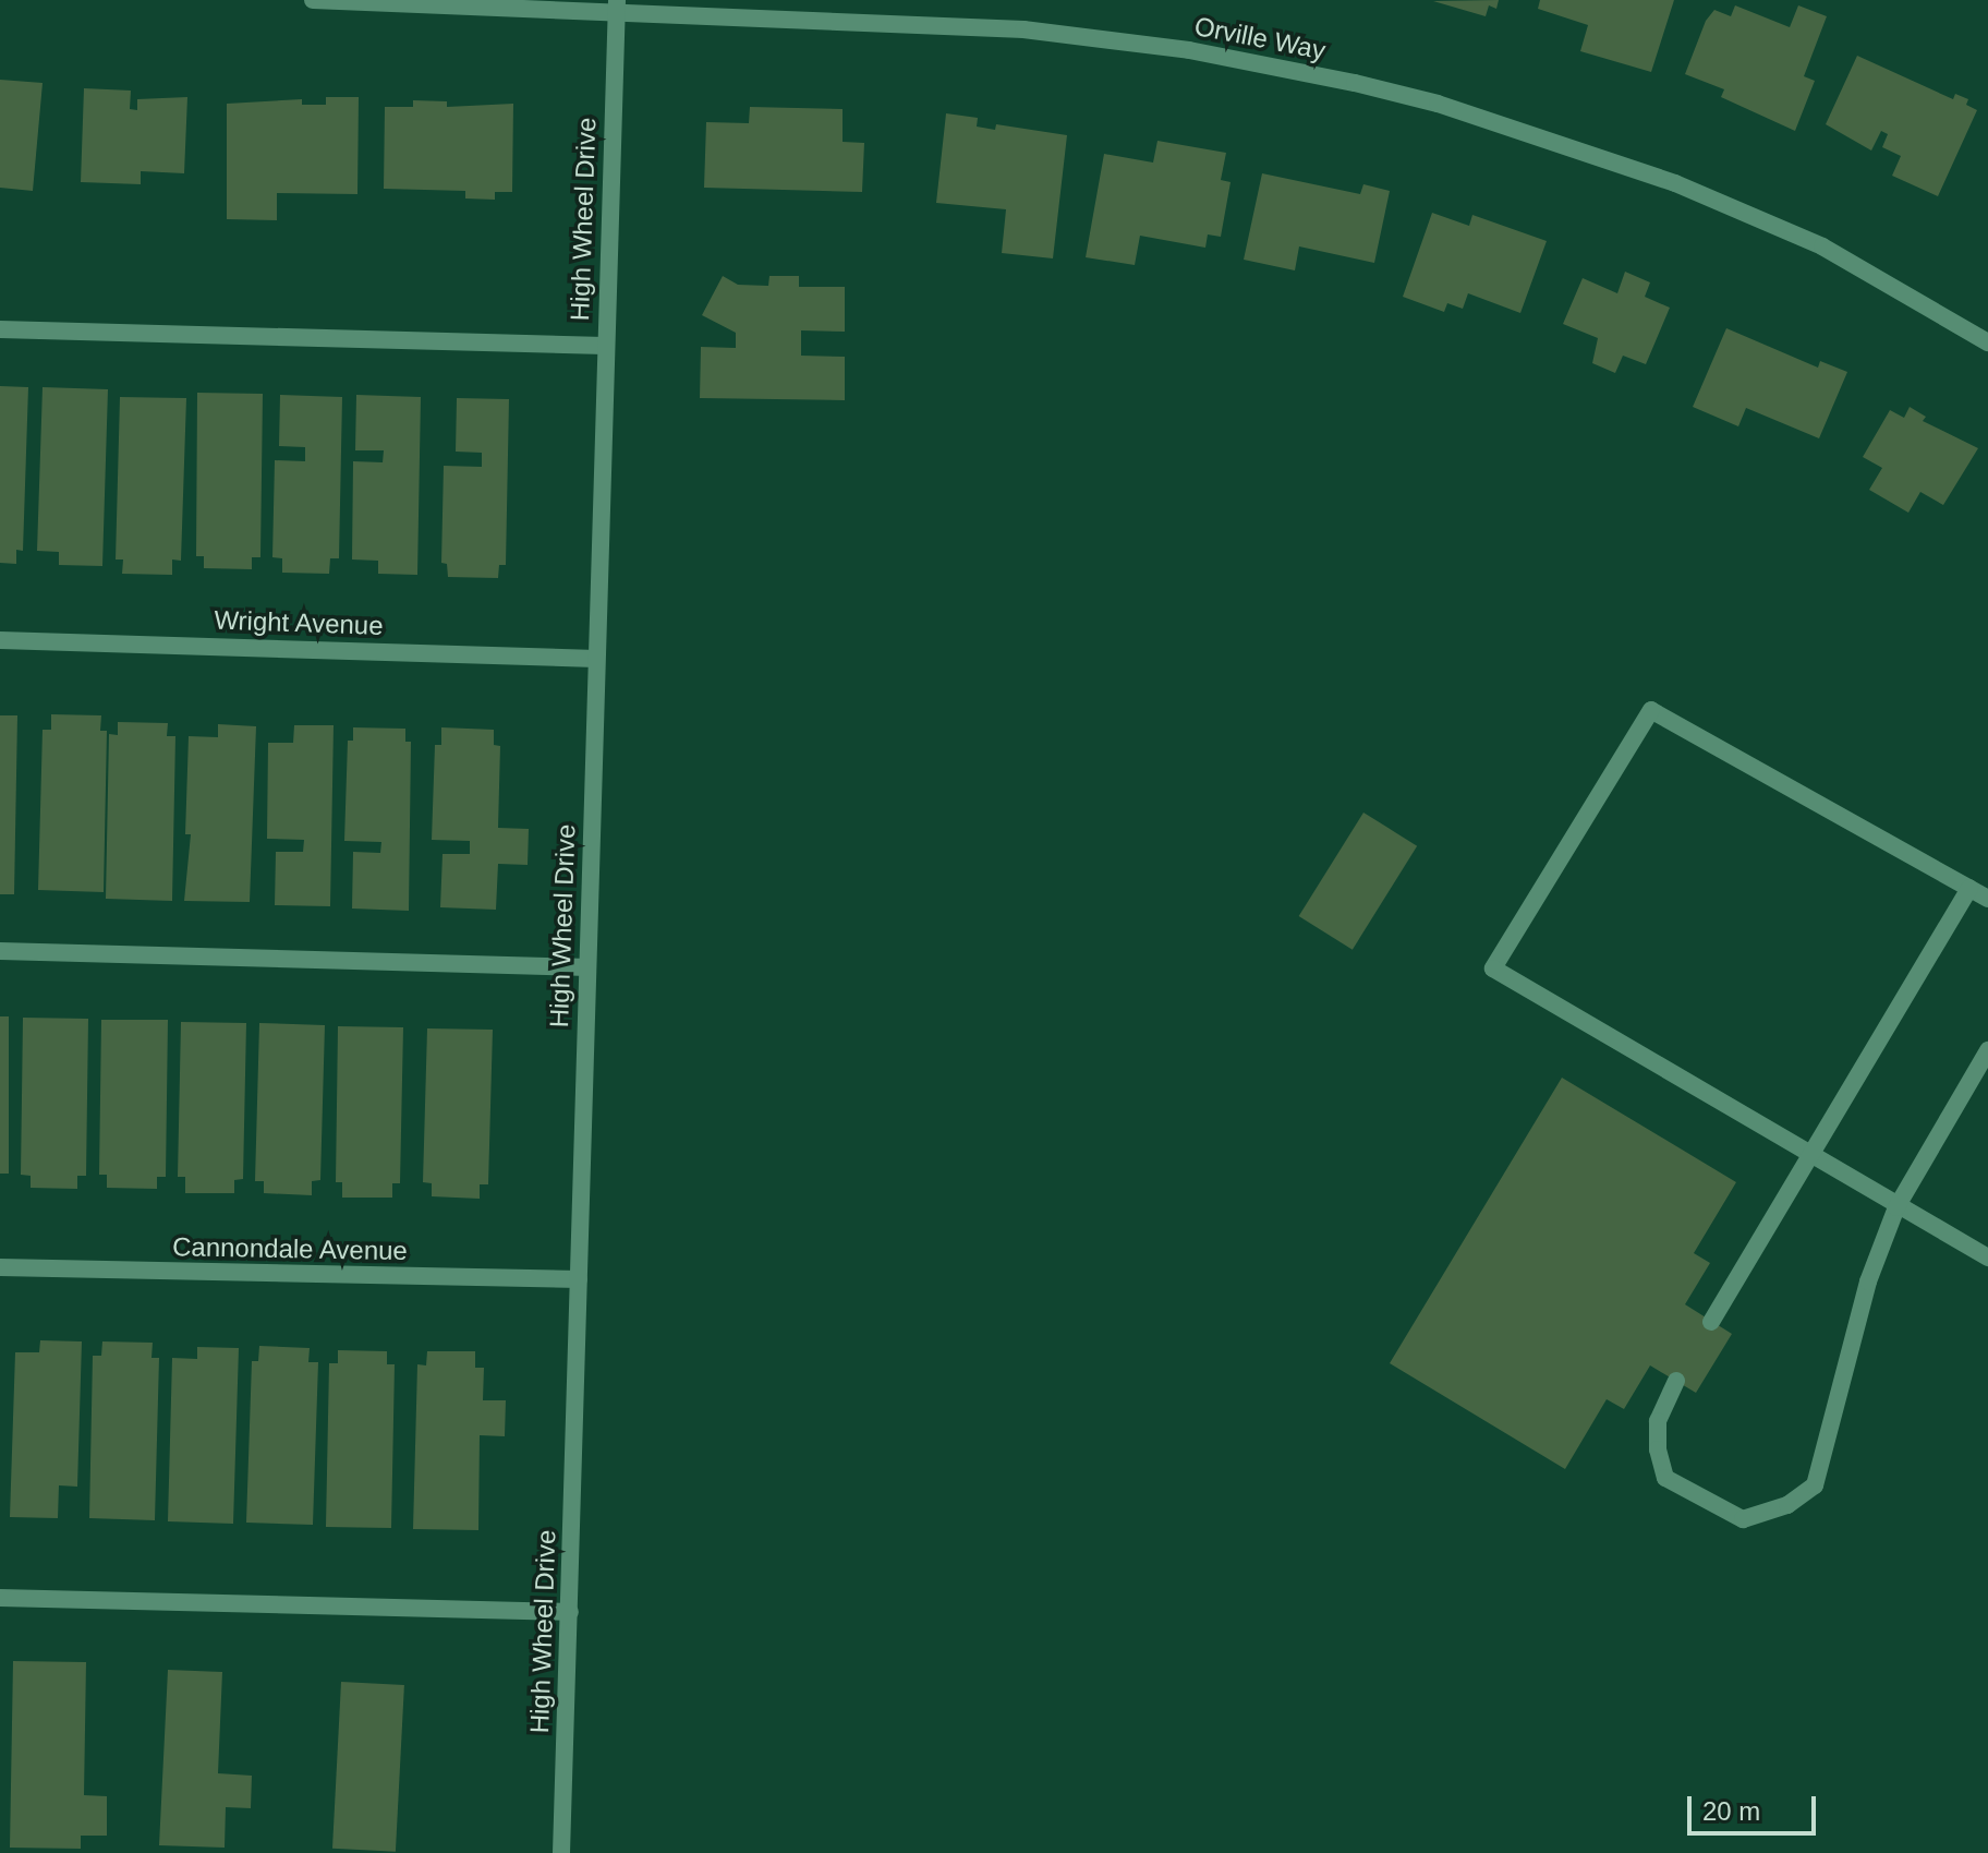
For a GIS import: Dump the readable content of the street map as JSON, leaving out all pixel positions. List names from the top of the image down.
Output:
{
  "streets": {
    "street": [
      "Orville Way",
      "High Wheel Drive",
      "Wright Avenue",
      "Cannondale Avenue"
    ]
  },
  "crossings": [
    ["Orville Way", "High Wheel Drive"],
    ["High Wheel Drive", "Wright Avenue"],
    ["High Wheel Drive", "Cannondale Avenue"]
  ],
  "scale_bar": "20 m"
}
